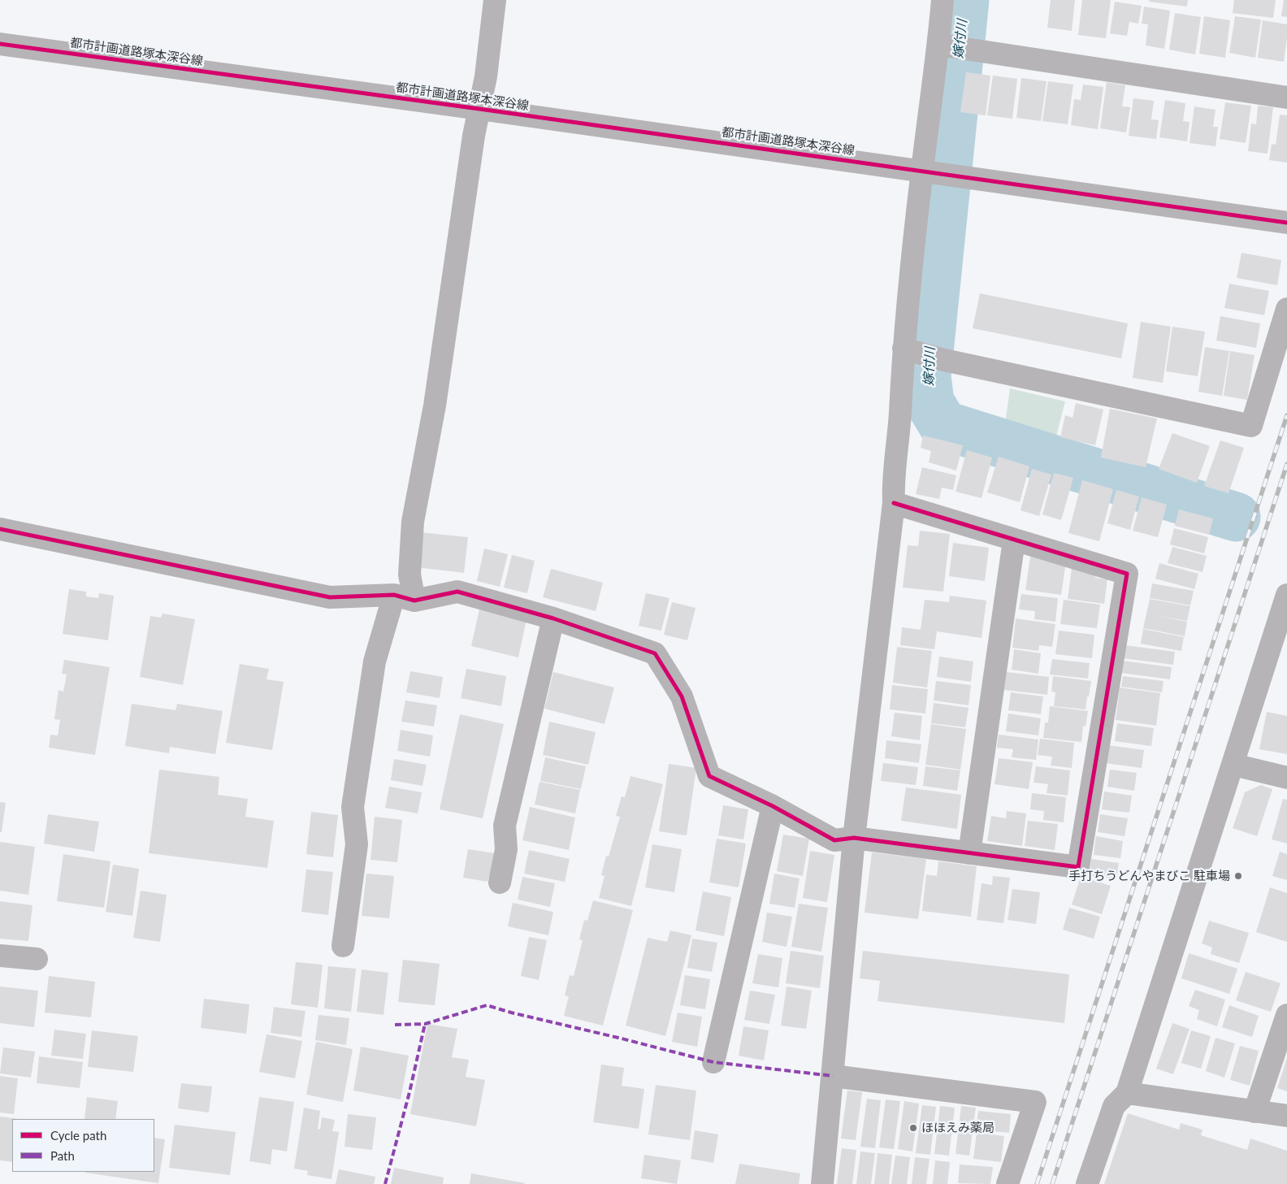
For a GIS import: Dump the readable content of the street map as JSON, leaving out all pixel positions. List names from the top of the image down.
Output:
{
  "streets": {
    "street": ["都市計画道路塚本深谷線"]
  },
  "water": ["嫁付川"],
  "places": ["手打ちうどんやまびこ 駐車場", "ほほえみ薬局"],
  "legend": ["Cycle path", "Path"]
}
